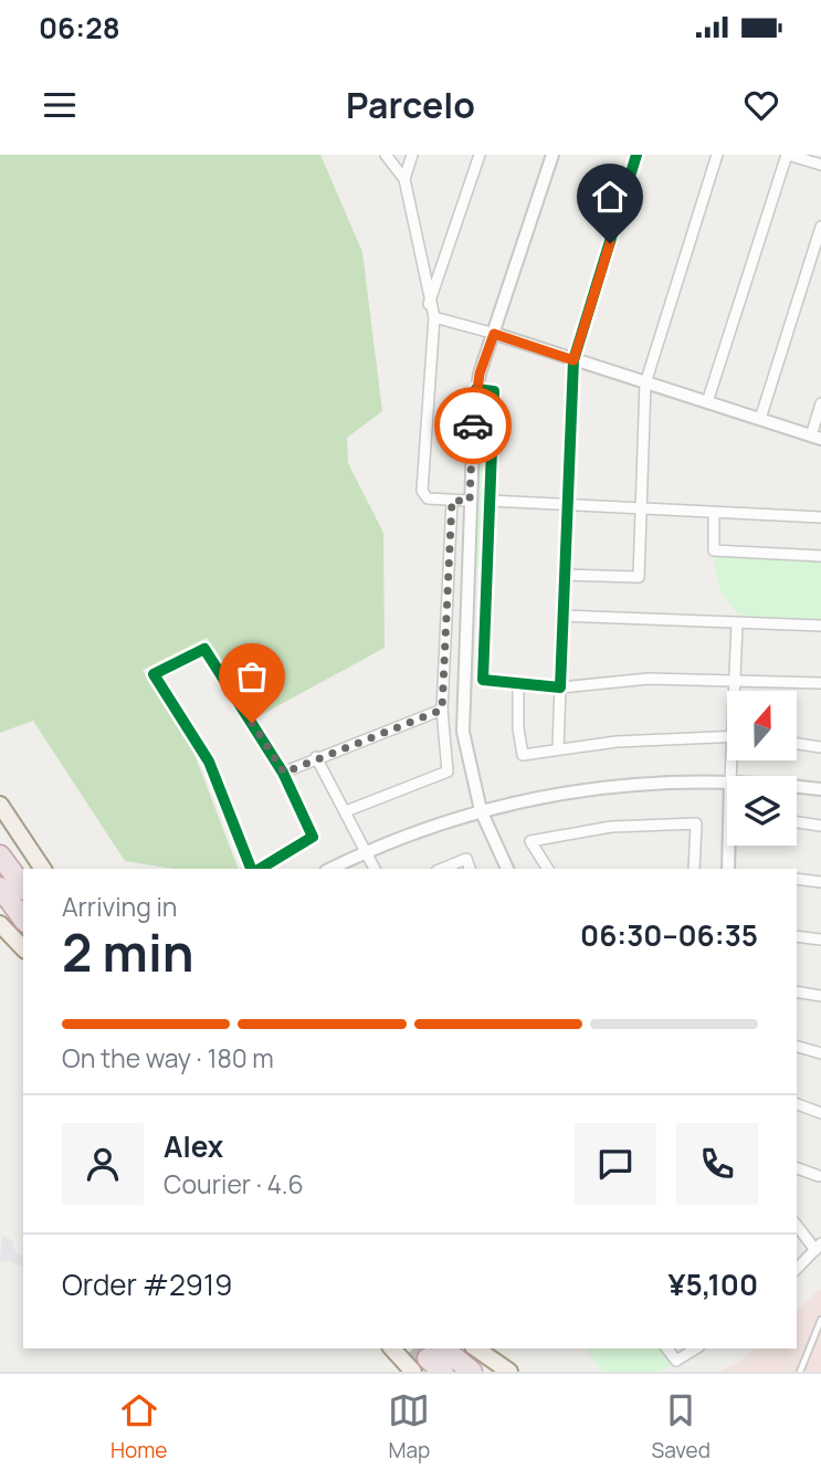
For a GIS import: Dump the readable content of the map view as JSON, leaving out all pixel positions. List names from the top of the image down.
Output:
{
  "north": "top",
  "page": {
    "status": "06:28",
    "header": "Parcelo",
    "heading": ["2 min", "Arriving in", "06:30–06:35"],
    "panel": [
      "Alex",
      "Courier · 4.6",
      "Order #2919",
      "¥5,100"
    ],
    "bar": "On the way · 180 m",
    "tabs": ["Home", "Map", "Saved"]
  }
}
